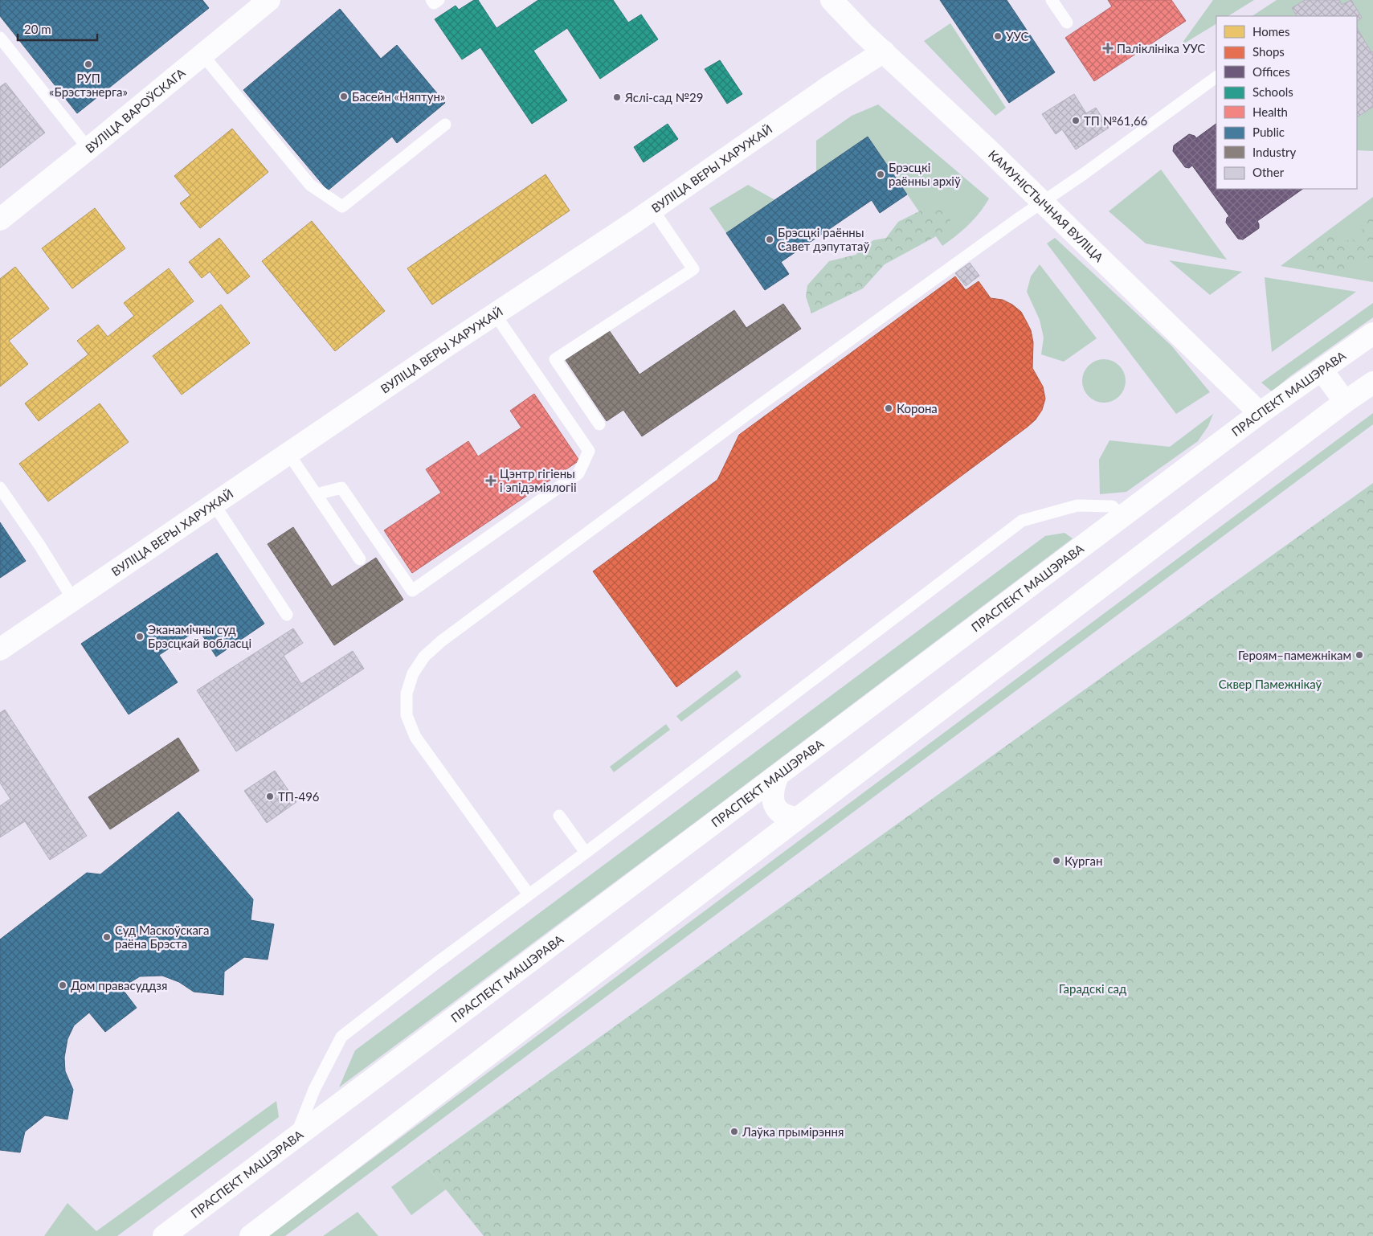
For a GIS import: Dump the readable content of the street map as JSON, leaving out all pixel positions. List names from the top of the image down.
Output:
{
  "streets": {
    "main road": [
      "ВУЛІЦА ВАРОЎСКАГА",
      "ВУЛІЦА ВЕРЫ ХАРУЖАЙ",
      "КАМУНІСТЫЧНАЯ ВУЛІЦА",
      "ПРАСПЕКТ МАШЭРАВА"
    ]
  },
  "crossings": [
    ["ВУЛІЦА ВЕРЫ ХАРУЖАЙ", "КАМУНІСТЫЧНАЯ ВУЛІЦА"],
    ["КАМУНІСТЫЧНАЯ ВУЛІЦА", "ПРАСПЕКТ МАШЭРАВА"]
  ],
  "parks": ["Сквер Памежнікаў", "Гарадскі сад"],
  "places": {
    "other": [
      "УУС",
      "РУП «Брэстэнерга»",
      "Басейн «Няптун»",
      "Яслі-сад №29",
      "ТП №61,66",
      "Брэсцкі раённы архіў",
      "Брэсцкі раённы Савет дэпутатаў",
      "Корона",
      "Эканамічны суд Брэсцкай вобласці",
      "Героям–памежнікам",
      "ТП-496",
      "Курган",
      "Суд Маскоўскага раёна Брэста",
      "Дом правасуддзя",
      "Лаўка прымірэння"
    ],
    "health": ["Паліклініка УУС", "Цэнтр гігіены і эпідэміялогіі"]
  },
  "legend": [
    "Homes",
    "Shops",
    "Offices",
    "Schools",
    "Health",
    "Public",
    "Industry",
    "Other"
  ],
  "scale_bar": "20 m"
}
